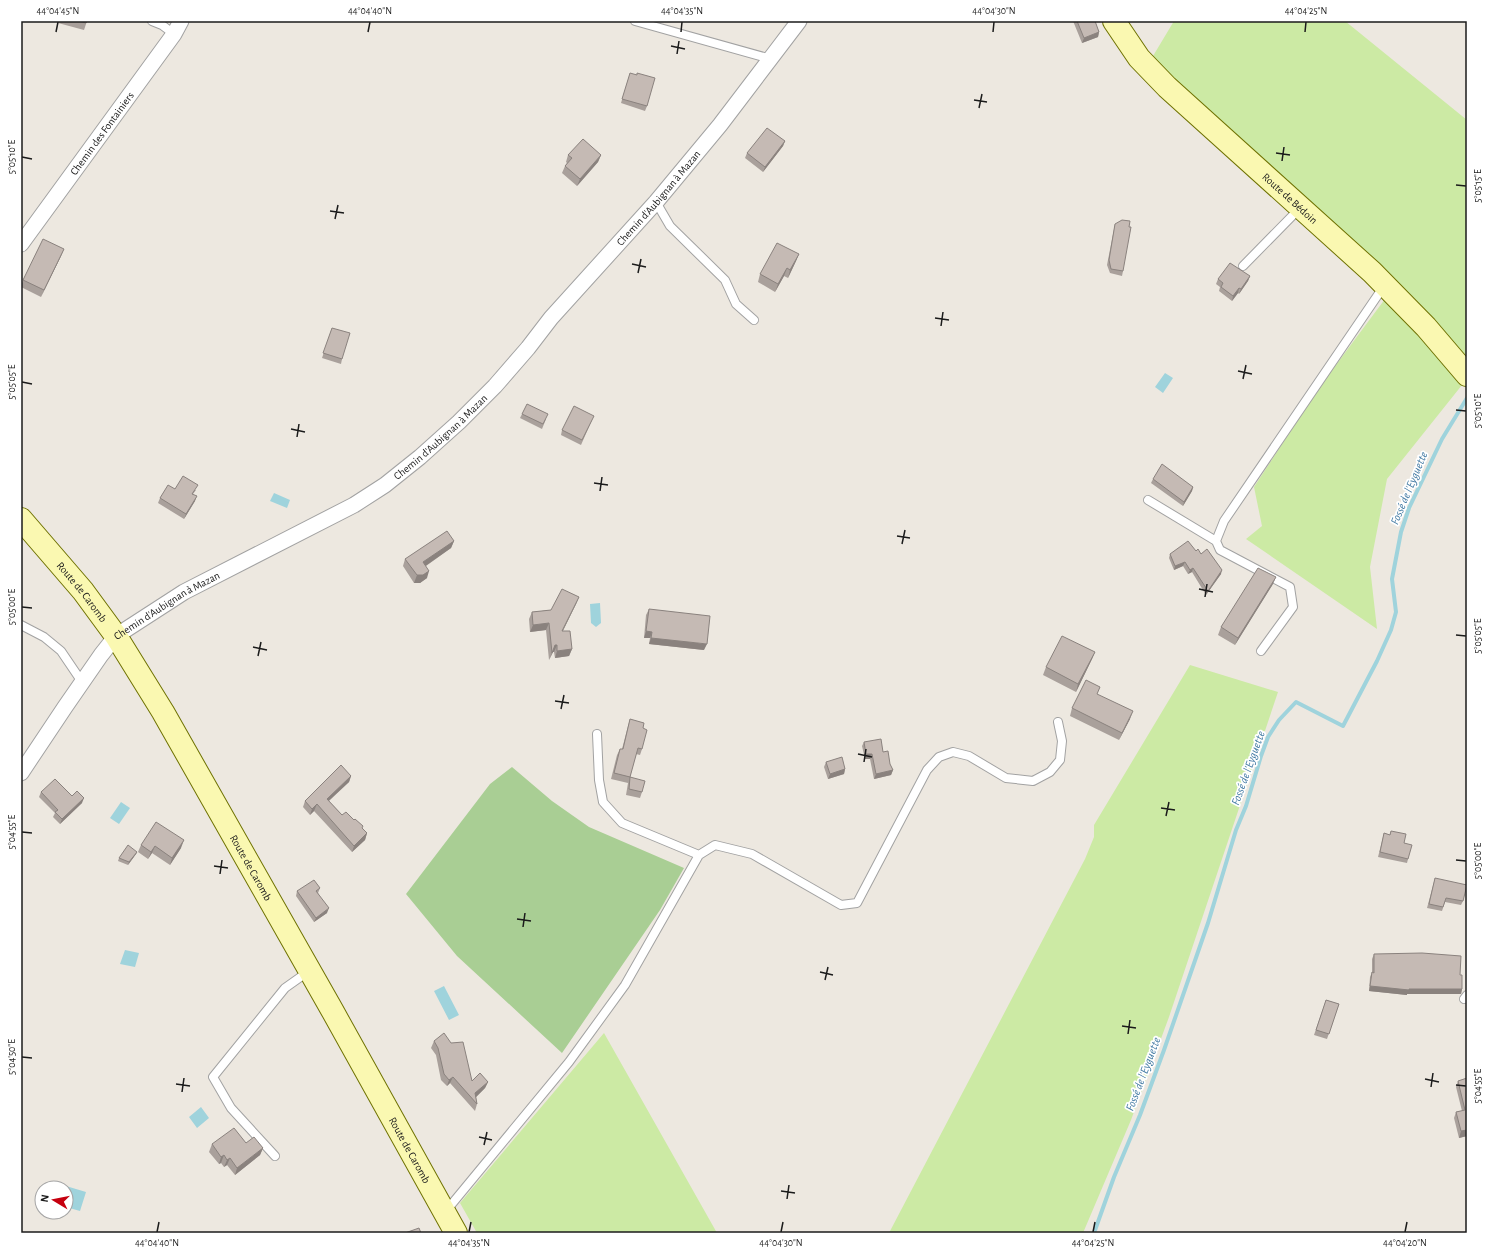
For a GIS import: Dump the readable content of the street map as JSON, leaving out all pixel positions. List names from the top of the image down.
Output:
{
  "streets": {
    "main road": ["Route de Bédoin", "Route de Caromb"],
    "street": ["Chemin des Fontainiers", "Chemin d'Aubignan à Mazan"]
  },
  "crossings": [
    ["Chemin d'Aubignan à Mazan", "Route de Caromb"]
  ],
  "water": ["Fossé de l'Eyguette"],
  "north": "left",
  "coordinates": [
    "44°04'45\"N",
    "44°04'40\"N",
    "44°04'35\"N",
    "44°04'30\"N",
    "44°04'25\"N",
    "5°05'10\"E",
    "5°05'15\"E",
    "5°05'05\"E",
    "5°05'00\"E",
    "5°04'55\"E",
    "5°04'50\"E",
    "44°04'20\"N"
  ]
}
